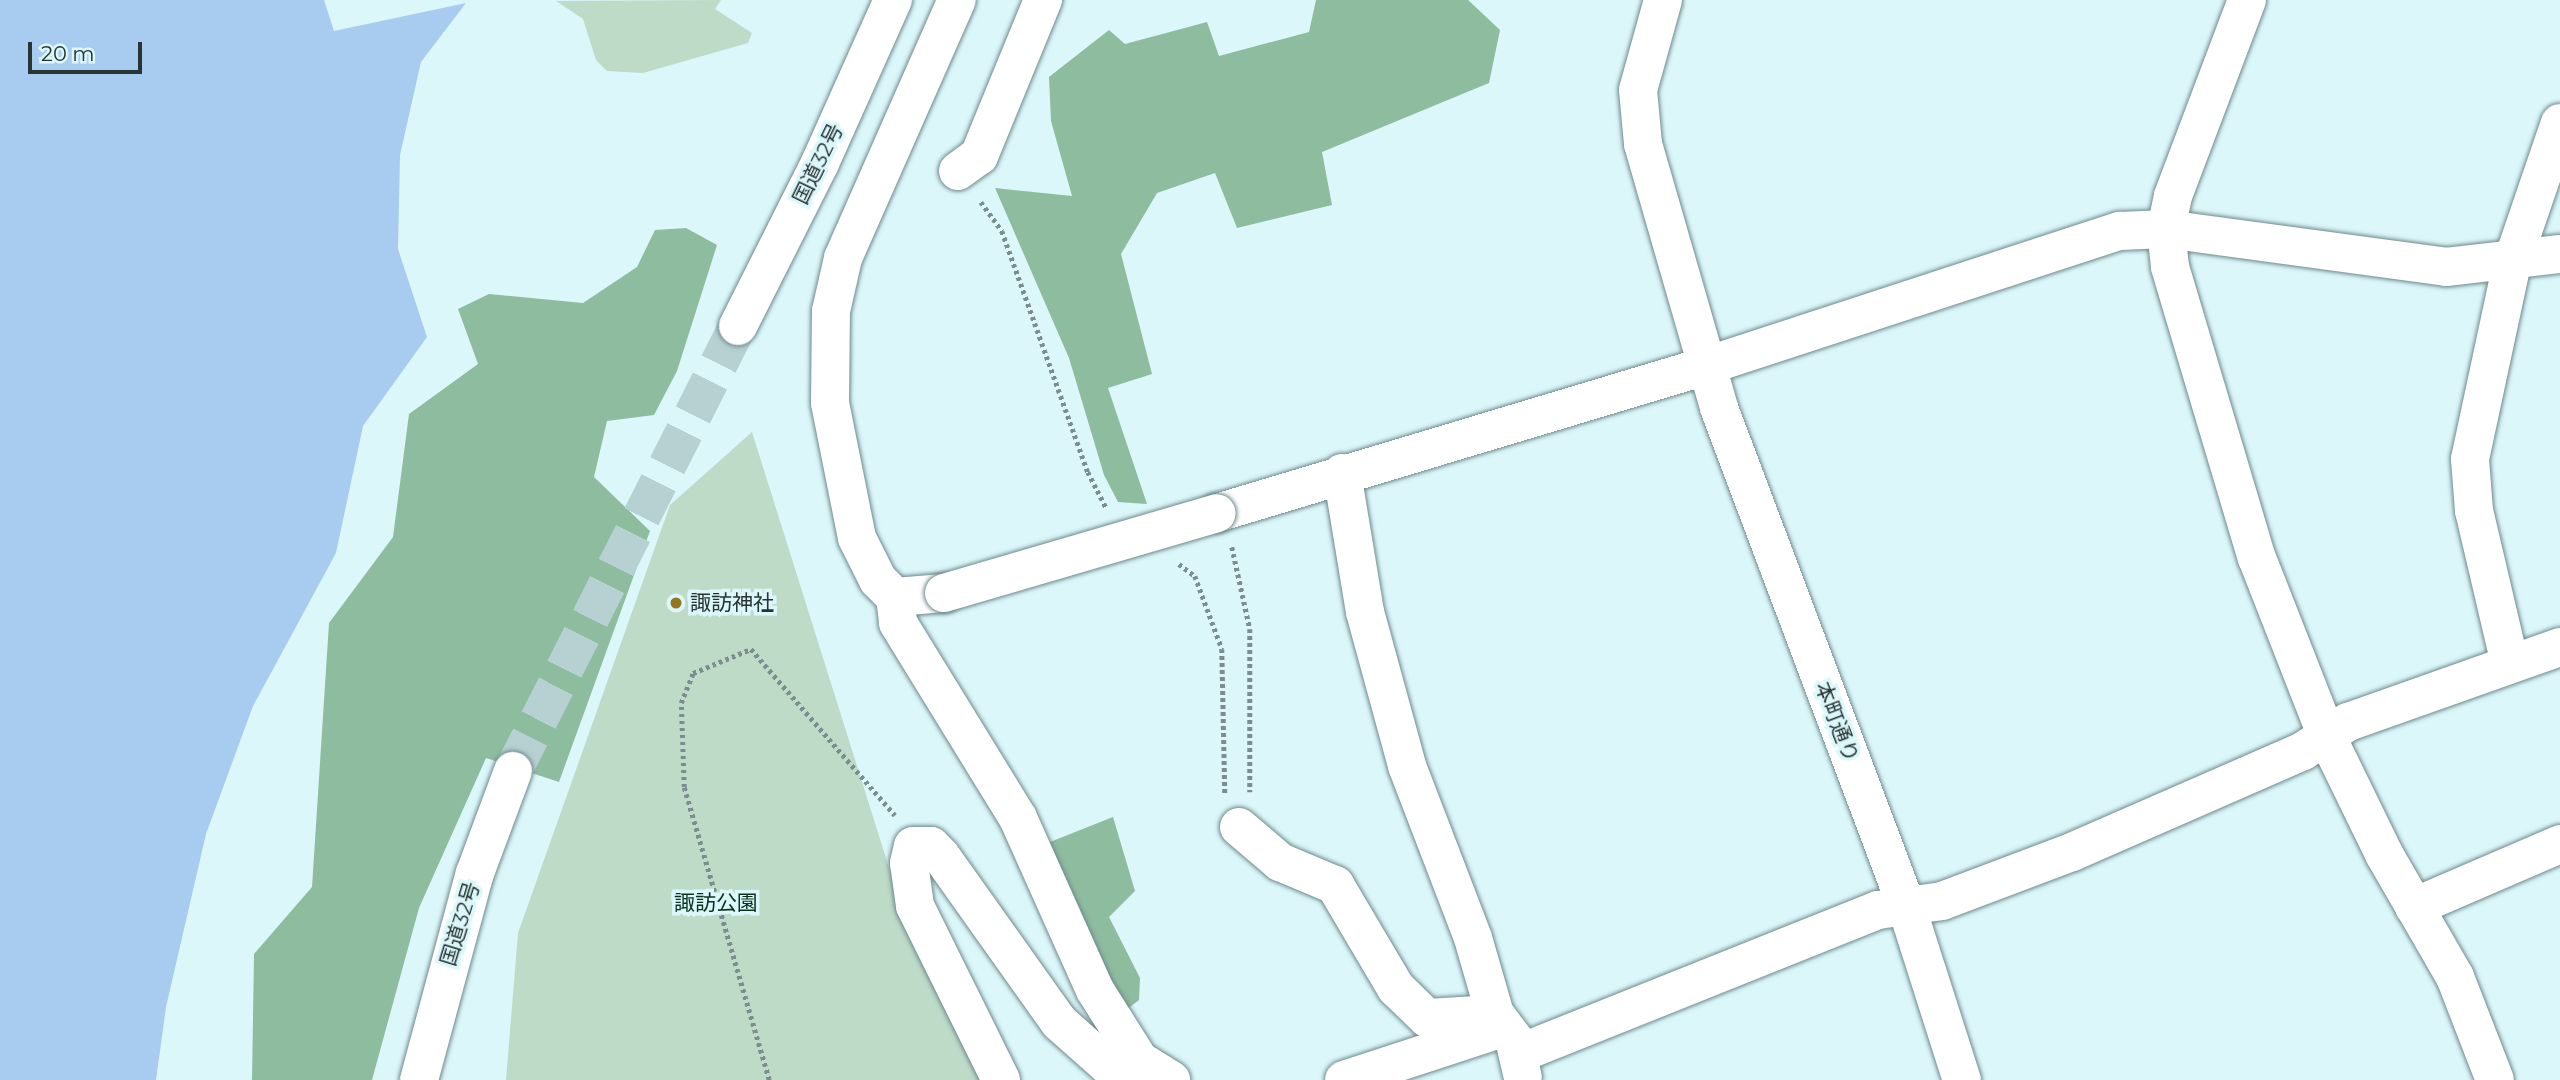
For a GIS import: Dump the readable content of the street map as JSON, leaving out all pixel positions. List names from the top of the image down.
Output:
{
  "streets": {
    "main road": ["国道32号", "本町通り"]
  },
  "parks": ["諏訪公園"],
  "places": ["諏訪神社"],
  "scale_bar": "20 m"
}
